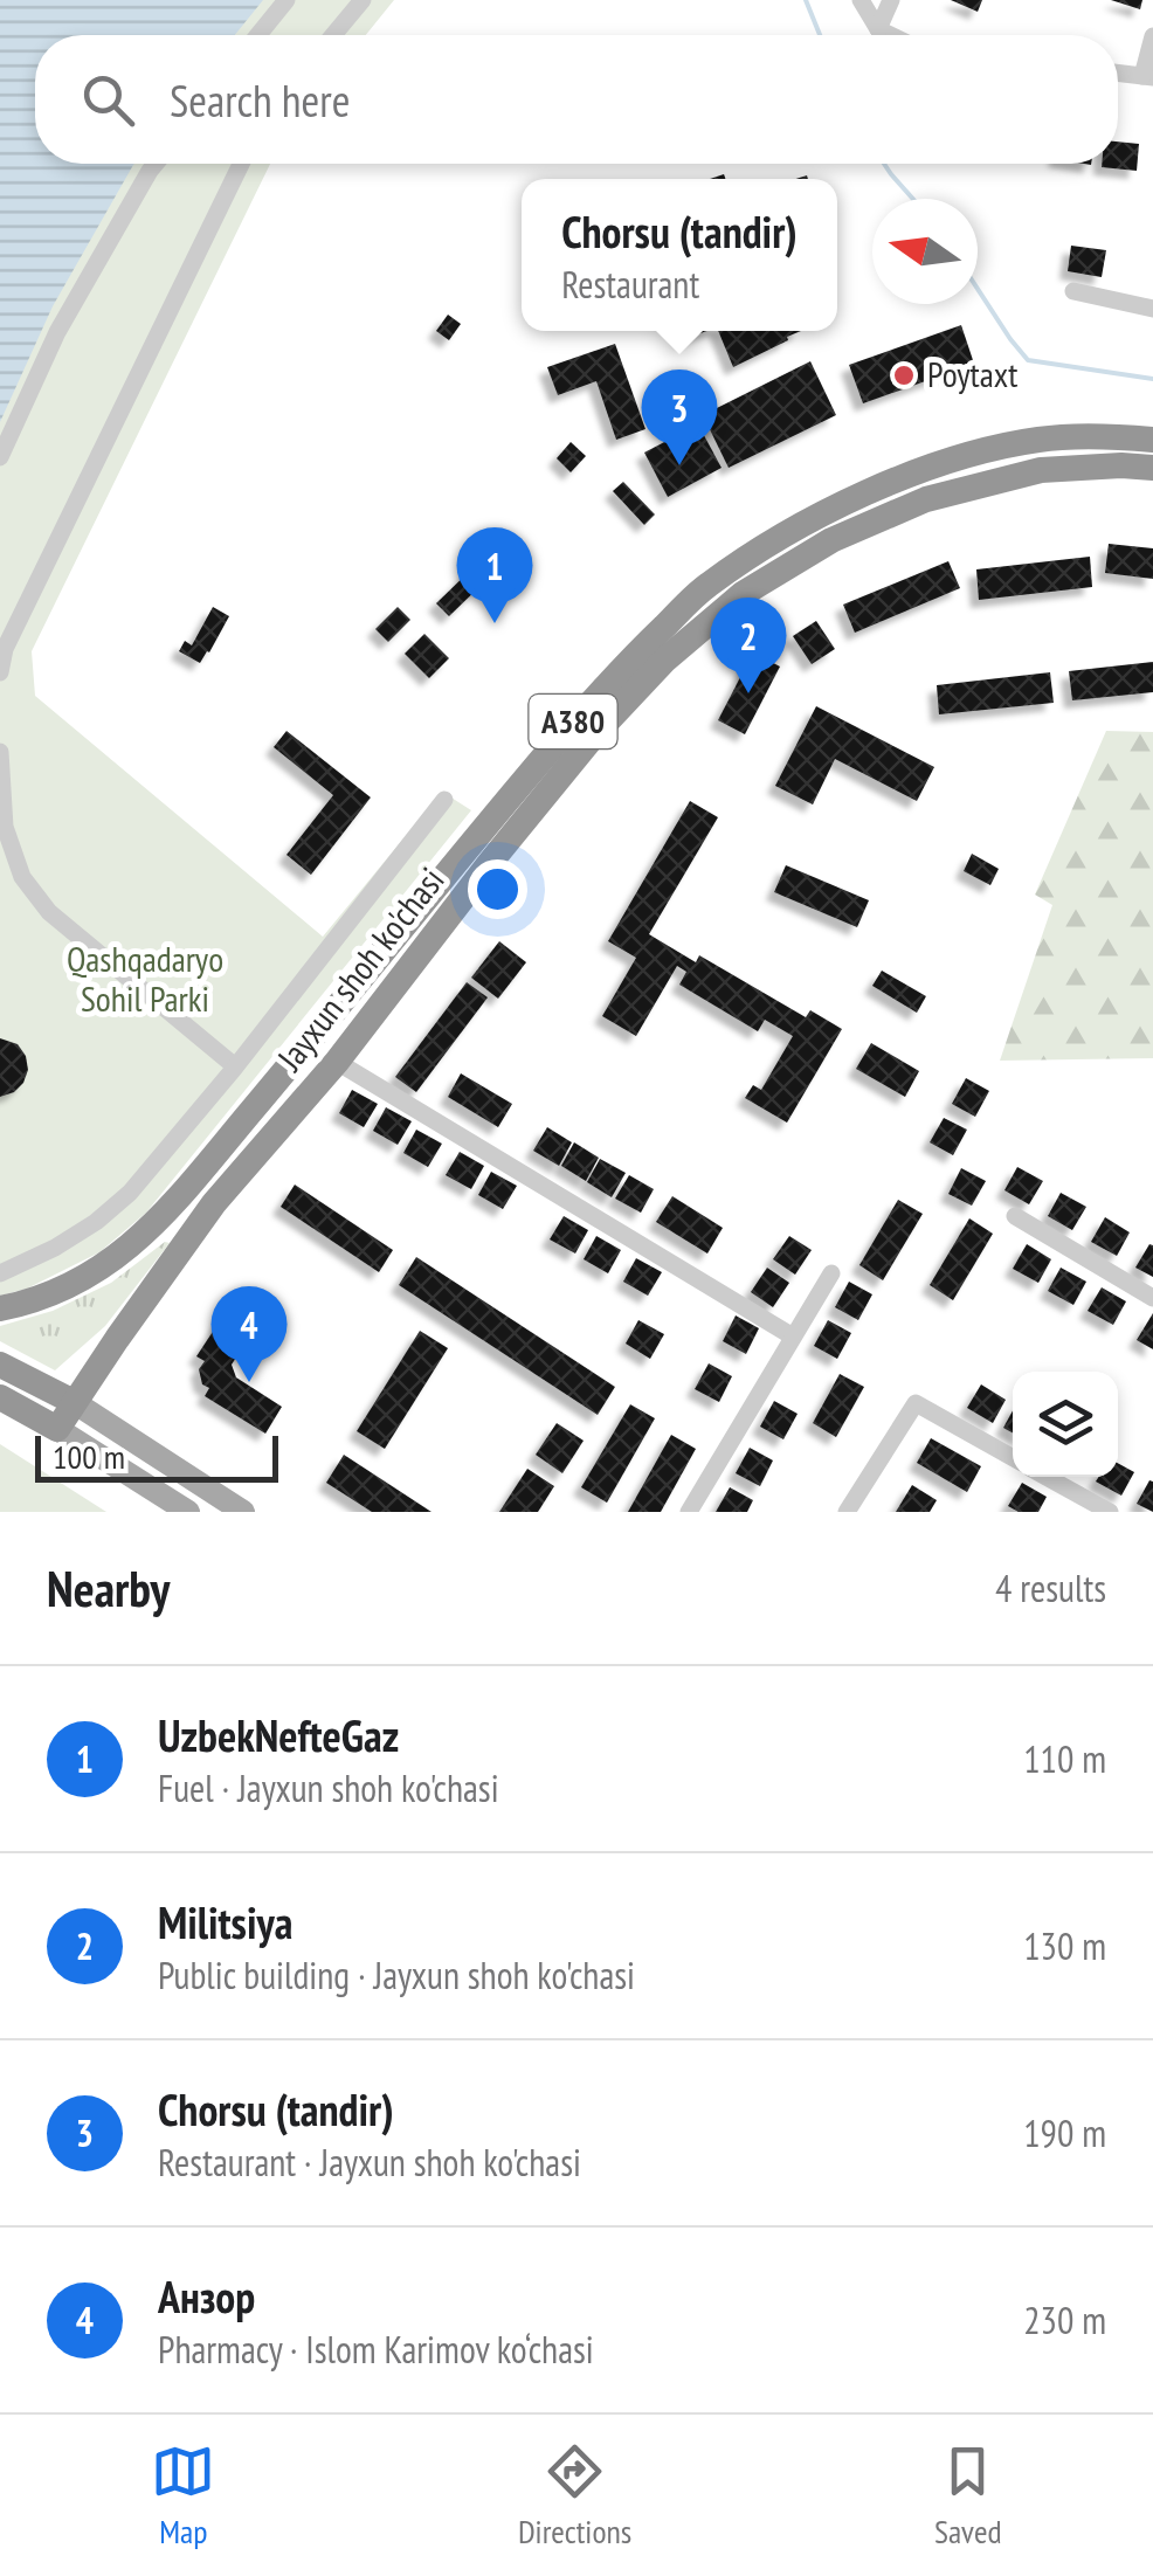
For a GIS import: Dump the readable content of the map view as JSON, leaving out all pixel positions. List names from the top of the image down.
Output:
{
  "streets": {
    "highway": ["A380", "Jayxun shoh ko'chasi"]
  },
  "parks": ["Qashqadaryo Sohil Parki"],
  "places": ["Poytaxt"],
  "scale_bar": "100 m",
  "north": "left",
  "page": {
    "search": "Search here",
    "popup": ["Chorsu (tandir)", "Restaurant"],
    "pins": [
      "3",
      "1",
      "2",
      "4"
    ],
    "scale": "100 m",
    "heading": ["Nearby", "4 results"],
    "list": [
      {
        "mark": "1",
        "name": "UzbekNefteGaz",
        "note": "Fuel · Jayxun shoh ko'chasi",
        "value": "110 m"
      },
      {
        "mark": "2",
        "name": "Militsiya",
        "note": "Public building · Jayxun shoh ko'chasi",
        "value": "130 m"
      },
      {
        "mark": "3",
        "name": "Chorsu (tandir)",
        "note": "Restaurant · Jayxun shoh ko'chasi",
        "value": "190 m"
      },
      {
        "mark": "4",
        "name": "Анзор",
        "note": "Pharmacy · Islom Karimov ko‘chasi",
        "value": "230 m"
      }
    ],
    "nav": ["Map", "Directions", "Saved"]
  }
}
